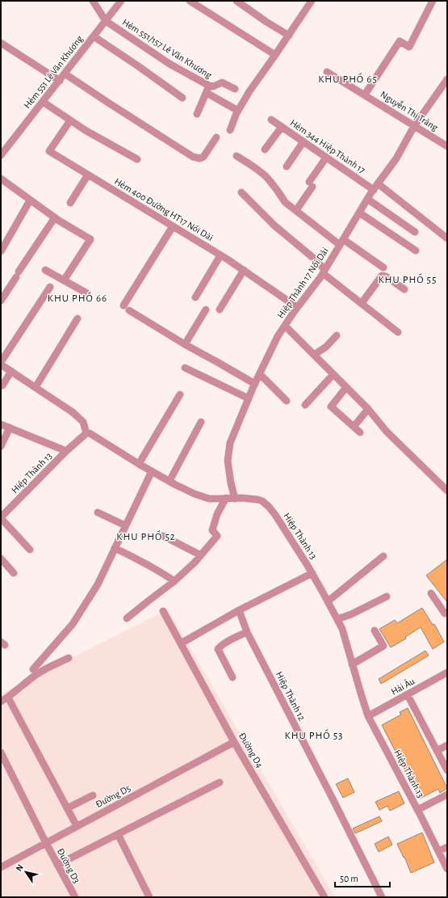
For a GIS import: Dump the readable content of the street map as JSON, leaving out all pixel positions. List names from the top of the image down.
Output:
{
  "streets": {
    "street": [
      "Hẻm 551/157 Lê Văn Khương",
      "Hẻm 551 Lê Văn Khương",
      "Nguyễn Thị Tràng",
      "Hẻm 344 Hiệp Thành 17",
      "Hẻm 400 Đường HT17 Nối Dài",
      "Hiệp Thành 17 Nối Dài",
      "Hiệp Thành 13",
      "Hải Âu",
      "Hiệp Thành 12",
      "Đường D4",
      "Đường D5",
      "Đường D3"
    ]
  },
  "crossings": [
    ["Hẻm 551/157 Lê Văn Khương", "Hẻm 551 Lê Văn Khương"],
    ["Nguyễn Thị Tràng", "Hiệp Thành 17 Nối Dài"],
    ["Hẻm 344 Hiệp Thành 17", "Hiệp Thành 17 Nối Dài"],
    ["Hẻm 400 Đường HT17 Nối Dài", "Hiệp Thành 17 Nối Dài"],
    ["Hiệp Thành 17 Nối Dài", "Hiệp Thành 13"],
    ["Hiệp Thành 13", "Hải Âu"],
    ["Đường D4", "Đường D5"],
    ["Đường D5", "Đường D3"]
  ],
  "districts": [
    "KHU PHỐ 65",
    "KHU PHỐ 55",
    "KHU PHỐ 66",
    "KHU PHỐ 52",
    "KHU PHỐ 53"
  ],
  "scale_bar": "50 m",
  "north": "top left"
}
